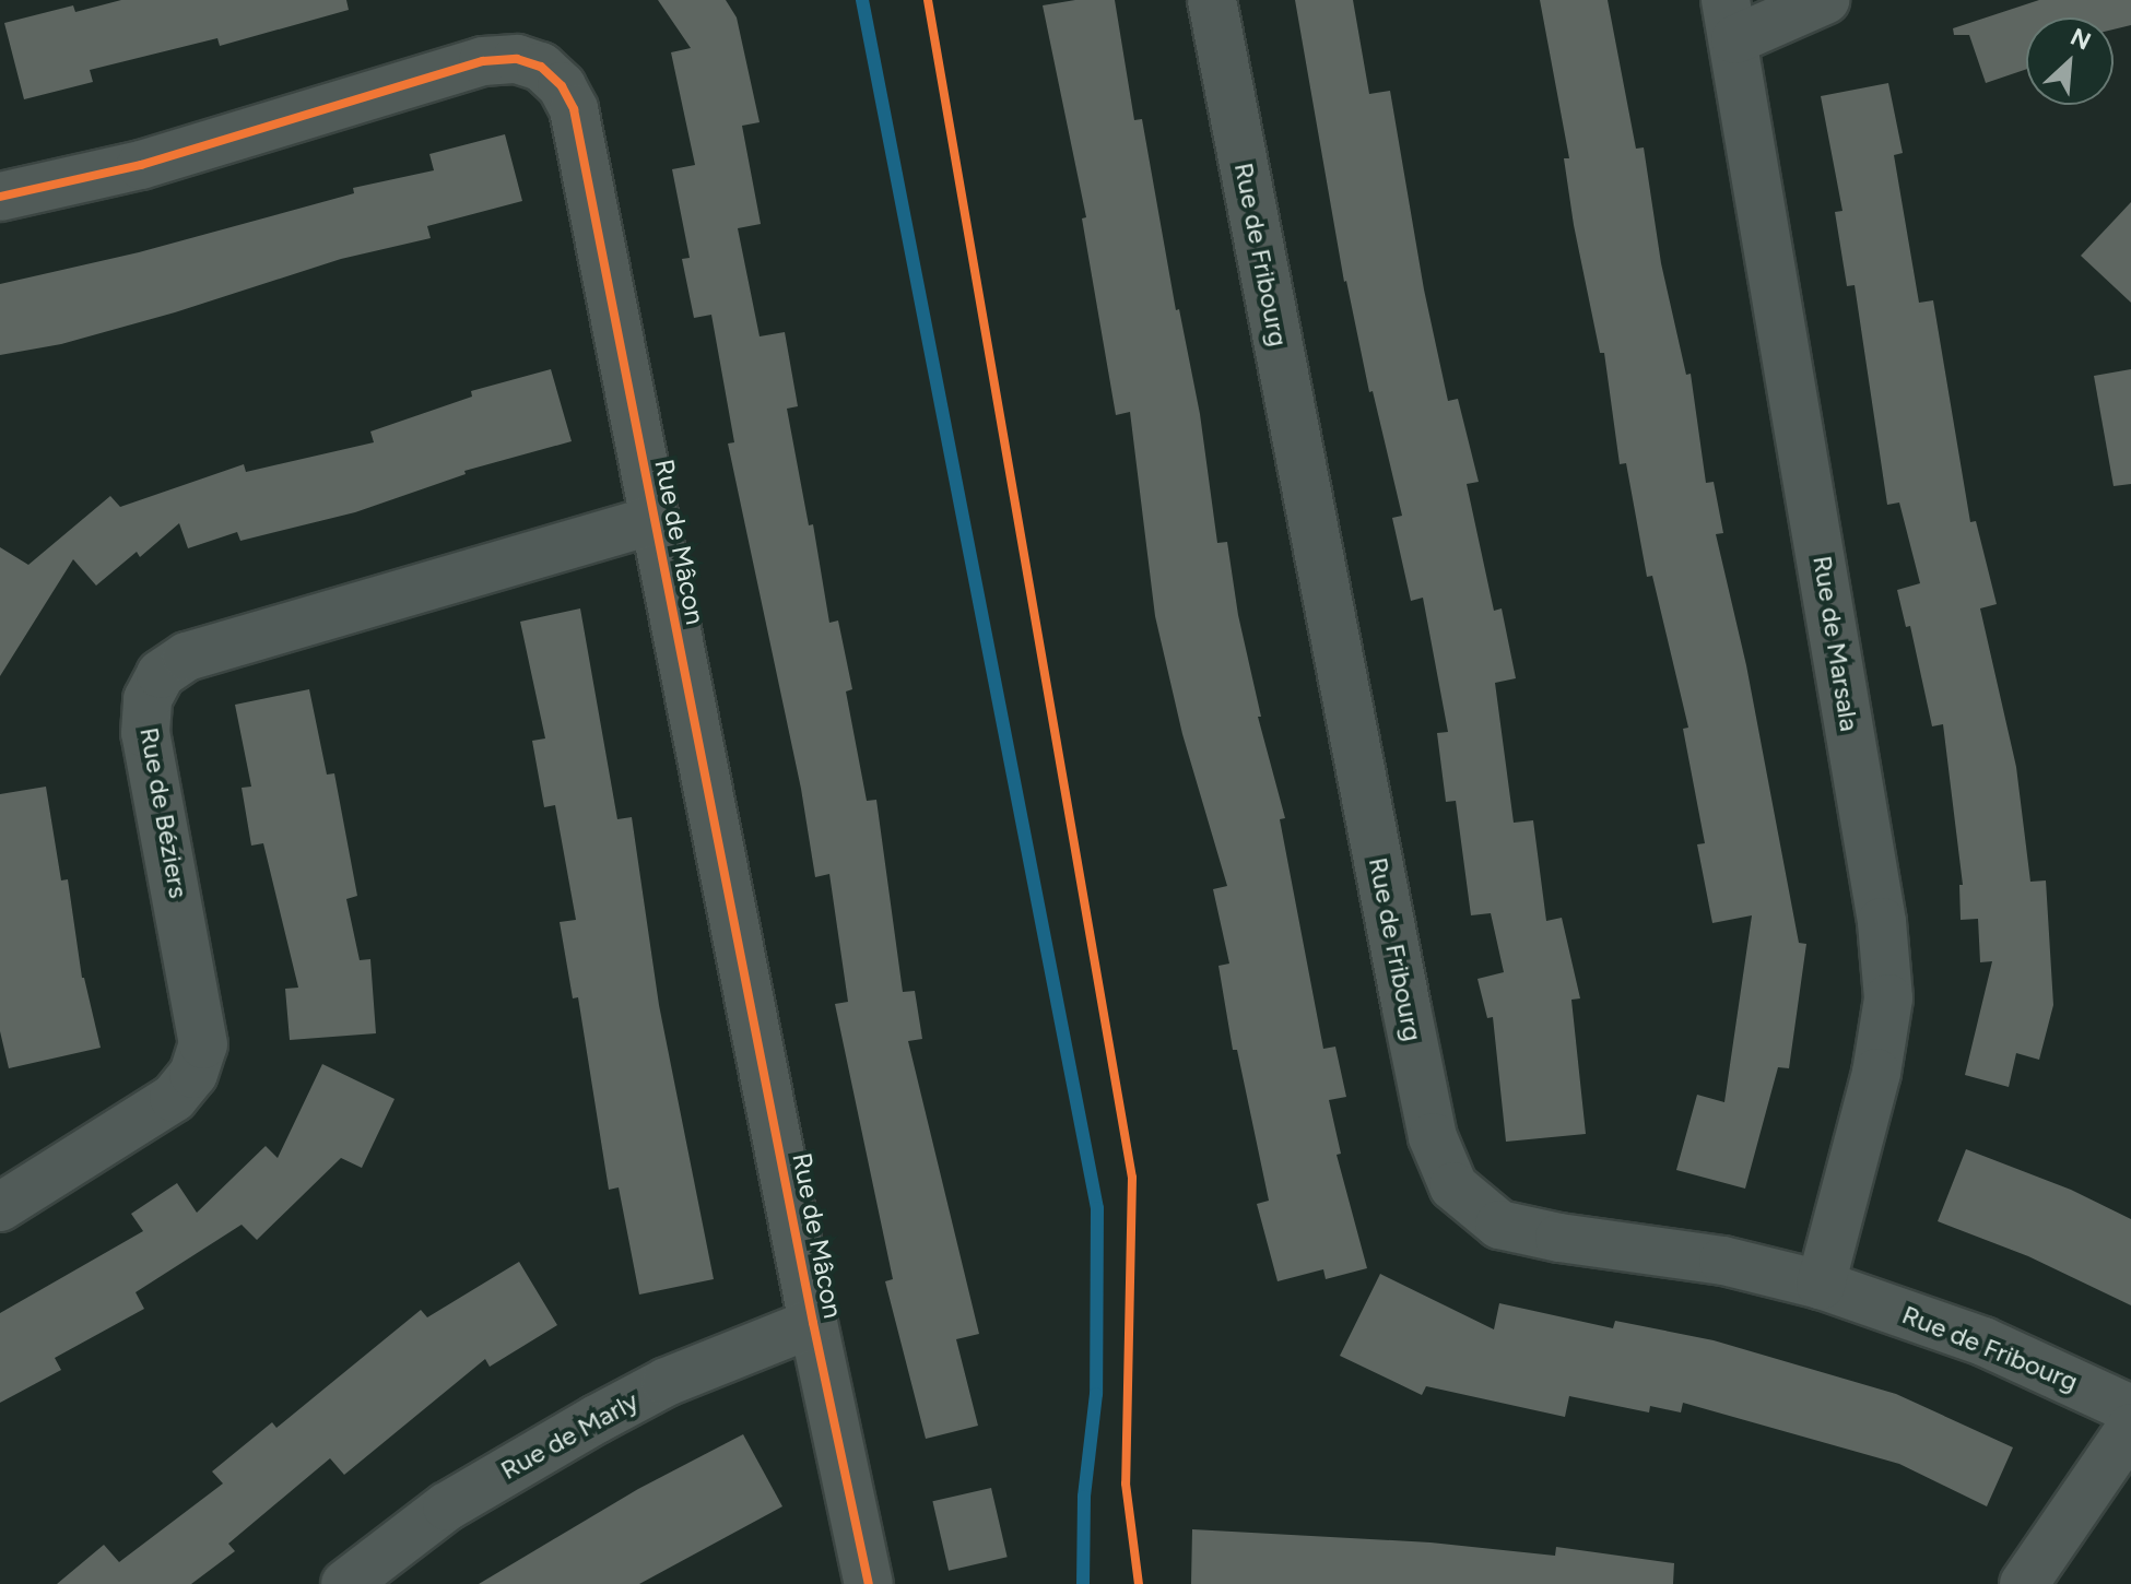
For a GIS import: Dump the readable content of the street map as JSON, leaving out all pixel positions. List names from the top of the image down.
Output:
{
  "streets": {
    "street": [
      "Rue de Fribourg",
      "Rue de Mâcon",
      "Rue de Marsala",
      "Rue de Béziers",
      "Rue de Marly"
    ]
  },
  "crossings": [
    ["Rue de Fribourg", "Rue de Marsala"],
    ["Rue de Mâcon", "Rue de Béziers"],
    ["Rue de Mâcon", "Rue de Marly"]
  ],
  "north": "top right"
}
